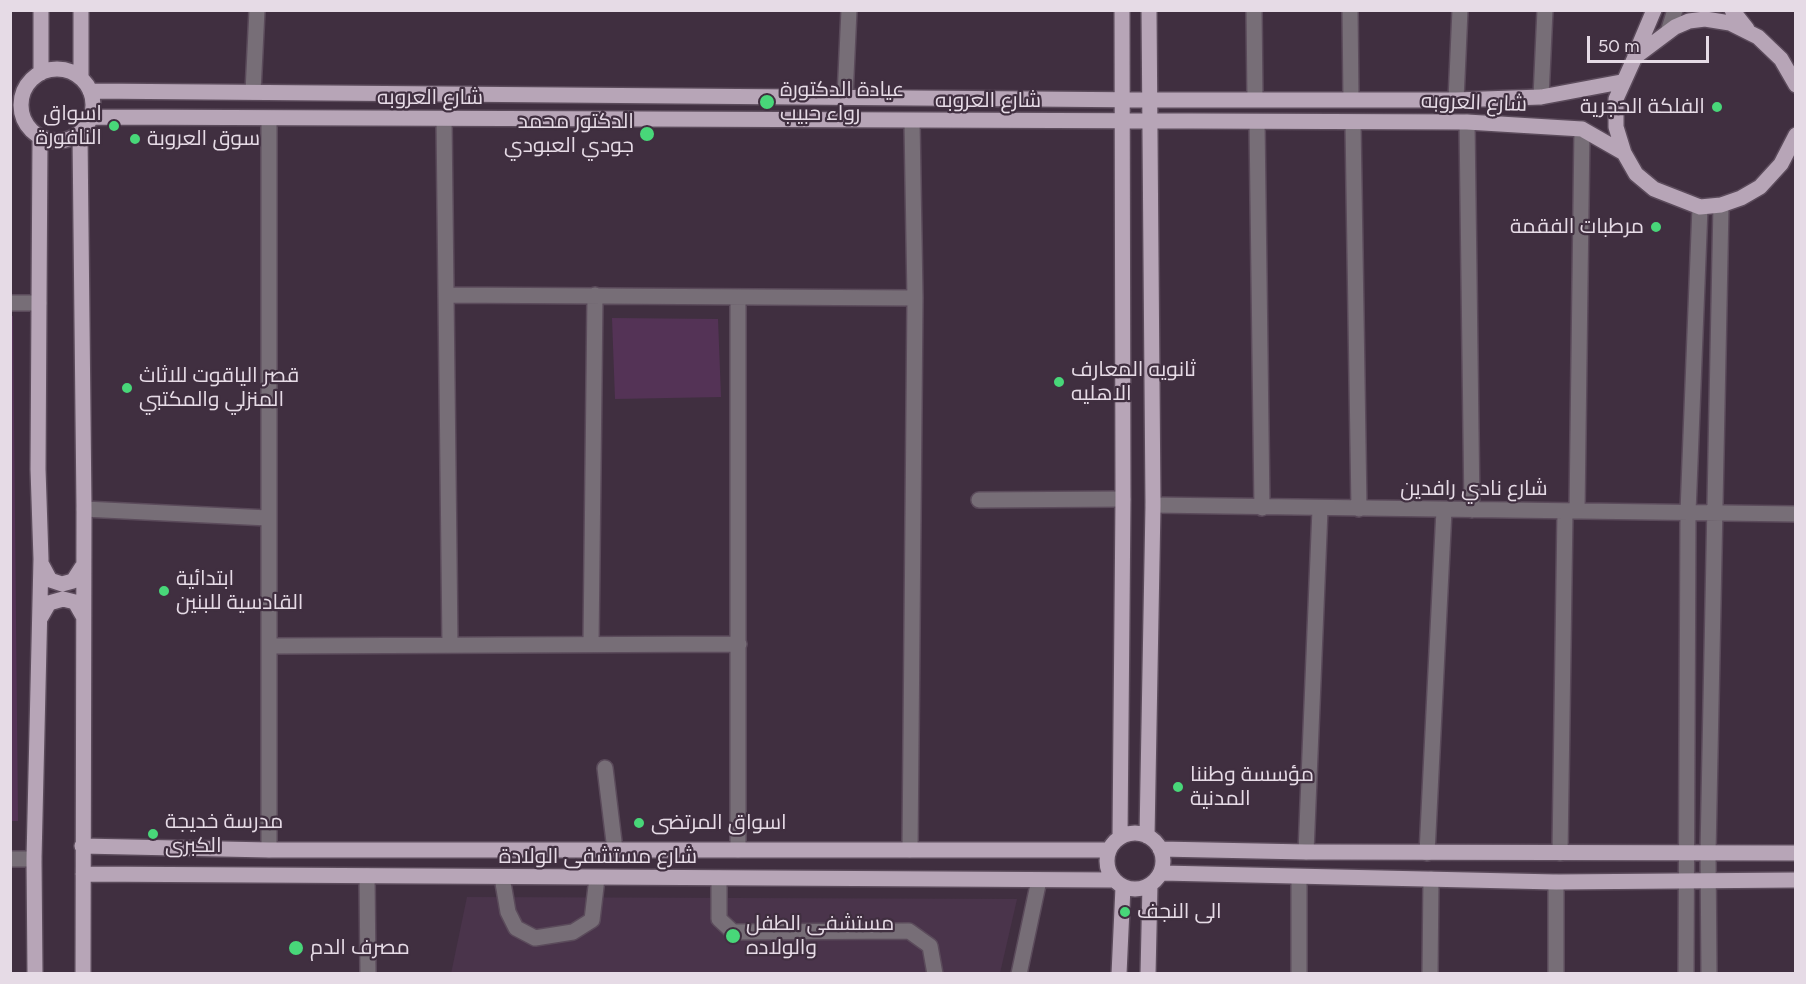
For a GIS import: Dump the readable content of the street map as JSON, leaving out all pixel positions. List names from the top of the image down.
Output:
{
  "streets": {
    "main road": ["شارع العروبه", "شارع مستشفى الولادة"],
    "street": ["شارع نادي رافدين"]
  },
  "places": [
    "عيادة الدكتورة رواء حبيب",
    "الفلكة الحجرية",
    "اسواق النافورة",
    "الدكتور محمد جودي العبودي",
    "سوق العروبة",
    "مرطبات الفقمة",
    "ثانويه المعارف الاهليه",
    "قصر الياقوت للاثاث المنزلي والمكتبي",
    "ابتدائية القادسية للبنين",
    "مؤسسة وطننا المدنية",
    "اسواق المرتضى",
    "مدرسة خديجة الكبرى",
    "الى النجف",
    "مستشفى الطفل والولاده",
    "مصرف الدم"
  ],
  "scale_bar": "50 m"
}
